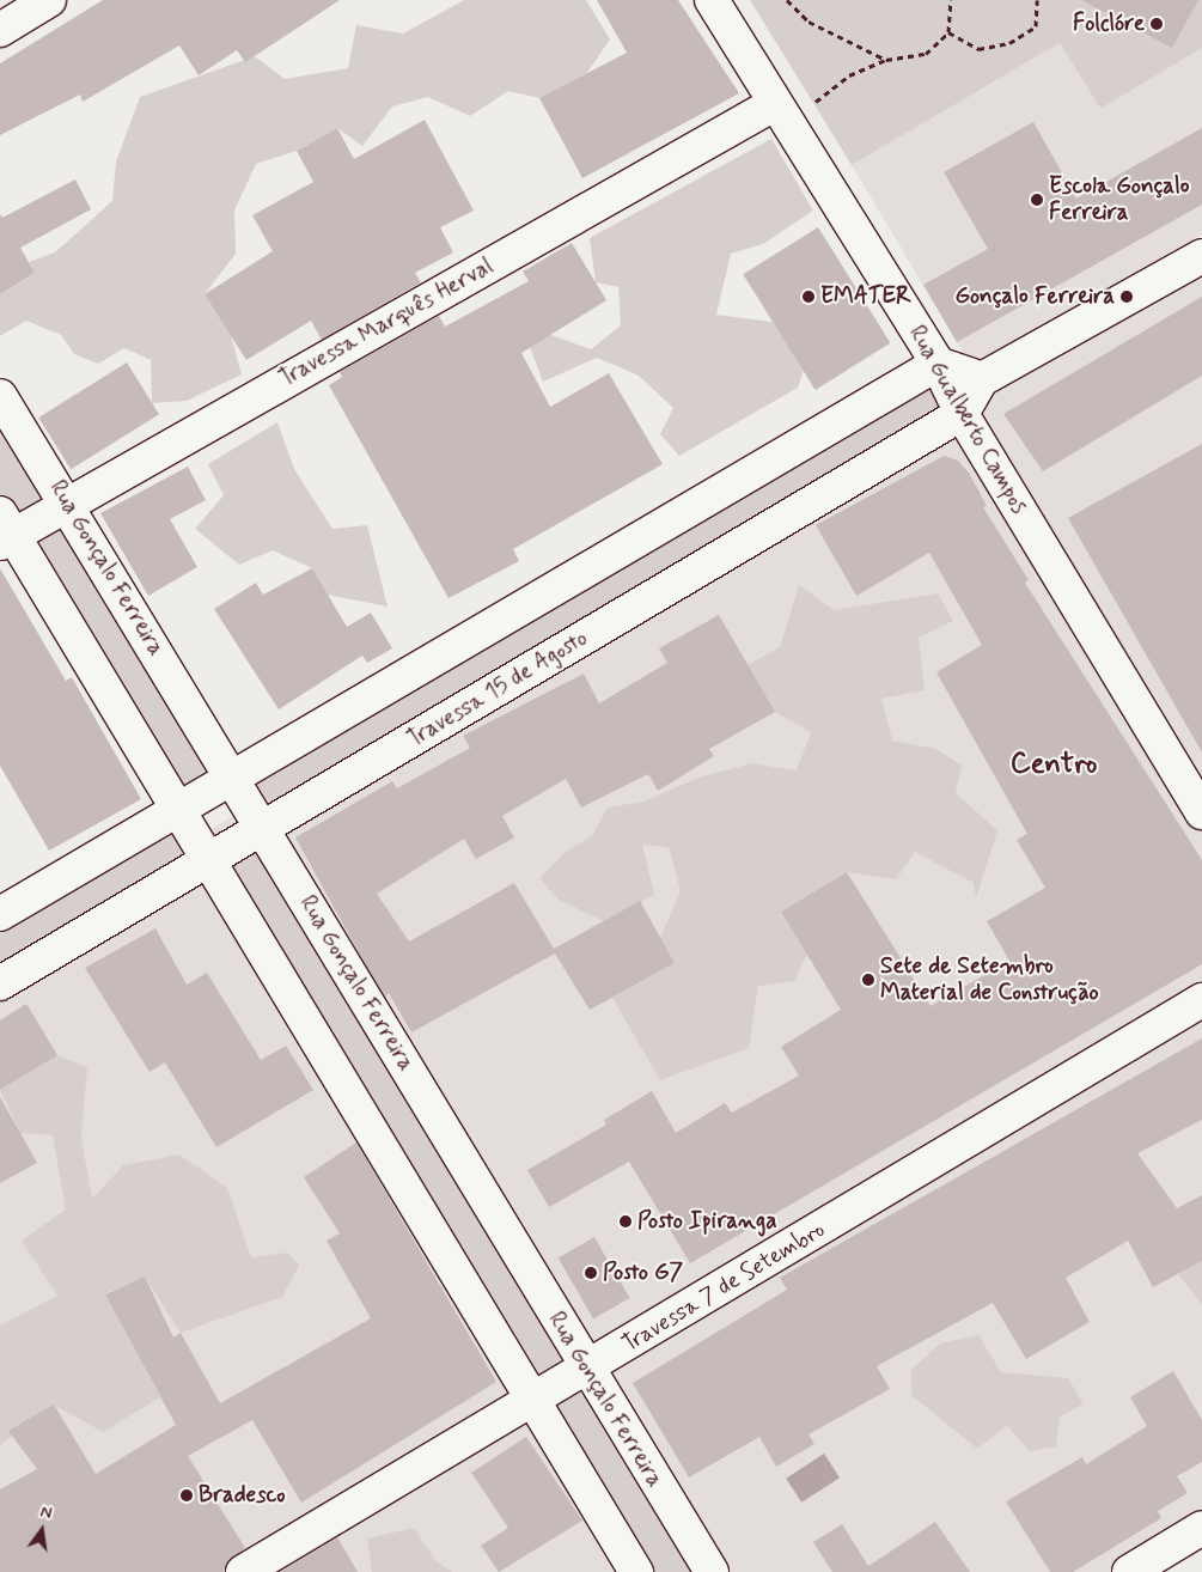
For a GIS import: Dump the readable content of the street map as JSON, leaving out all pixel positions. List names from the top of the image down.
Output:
{
  "streets": {
    "street": [
      "Travessa Marquês Herval",
      "Rua Gualberto Campos",
      "Rua Gonçalo Ferreira",
      "Travessa 15 de Agosto",
      "Travessa 7 de Setembro"
    ]
  },
  "crossings": [
    ["Travessa Marquês Herval", "Rua Gualberto Campos"],
    ["Travessa Marquês Herval", "Rua Gonçalo Ferreira"],
    ["Rua Gualberto Campos", "Travessa 15 de Agosto"],
    ["Rua Gonçalo Ferreira", "Travessa 15 de Agosto"],
    ["Rua Gonçalo Ferreira", "Travessa 7 de Setembro"]
  ],
  "districts": ["Centro"],
  "places": [
    "Folclóre",
    "Escola Gonçalo Ferreira",
    "EMATER",
    "Gonçalo Ferreira",
    "Sete de Setembro Material de Construção",
    "Posto Ipiranga",
    "Posto G7",
    "Bradesco"
  ],
  "north": "top"
}
